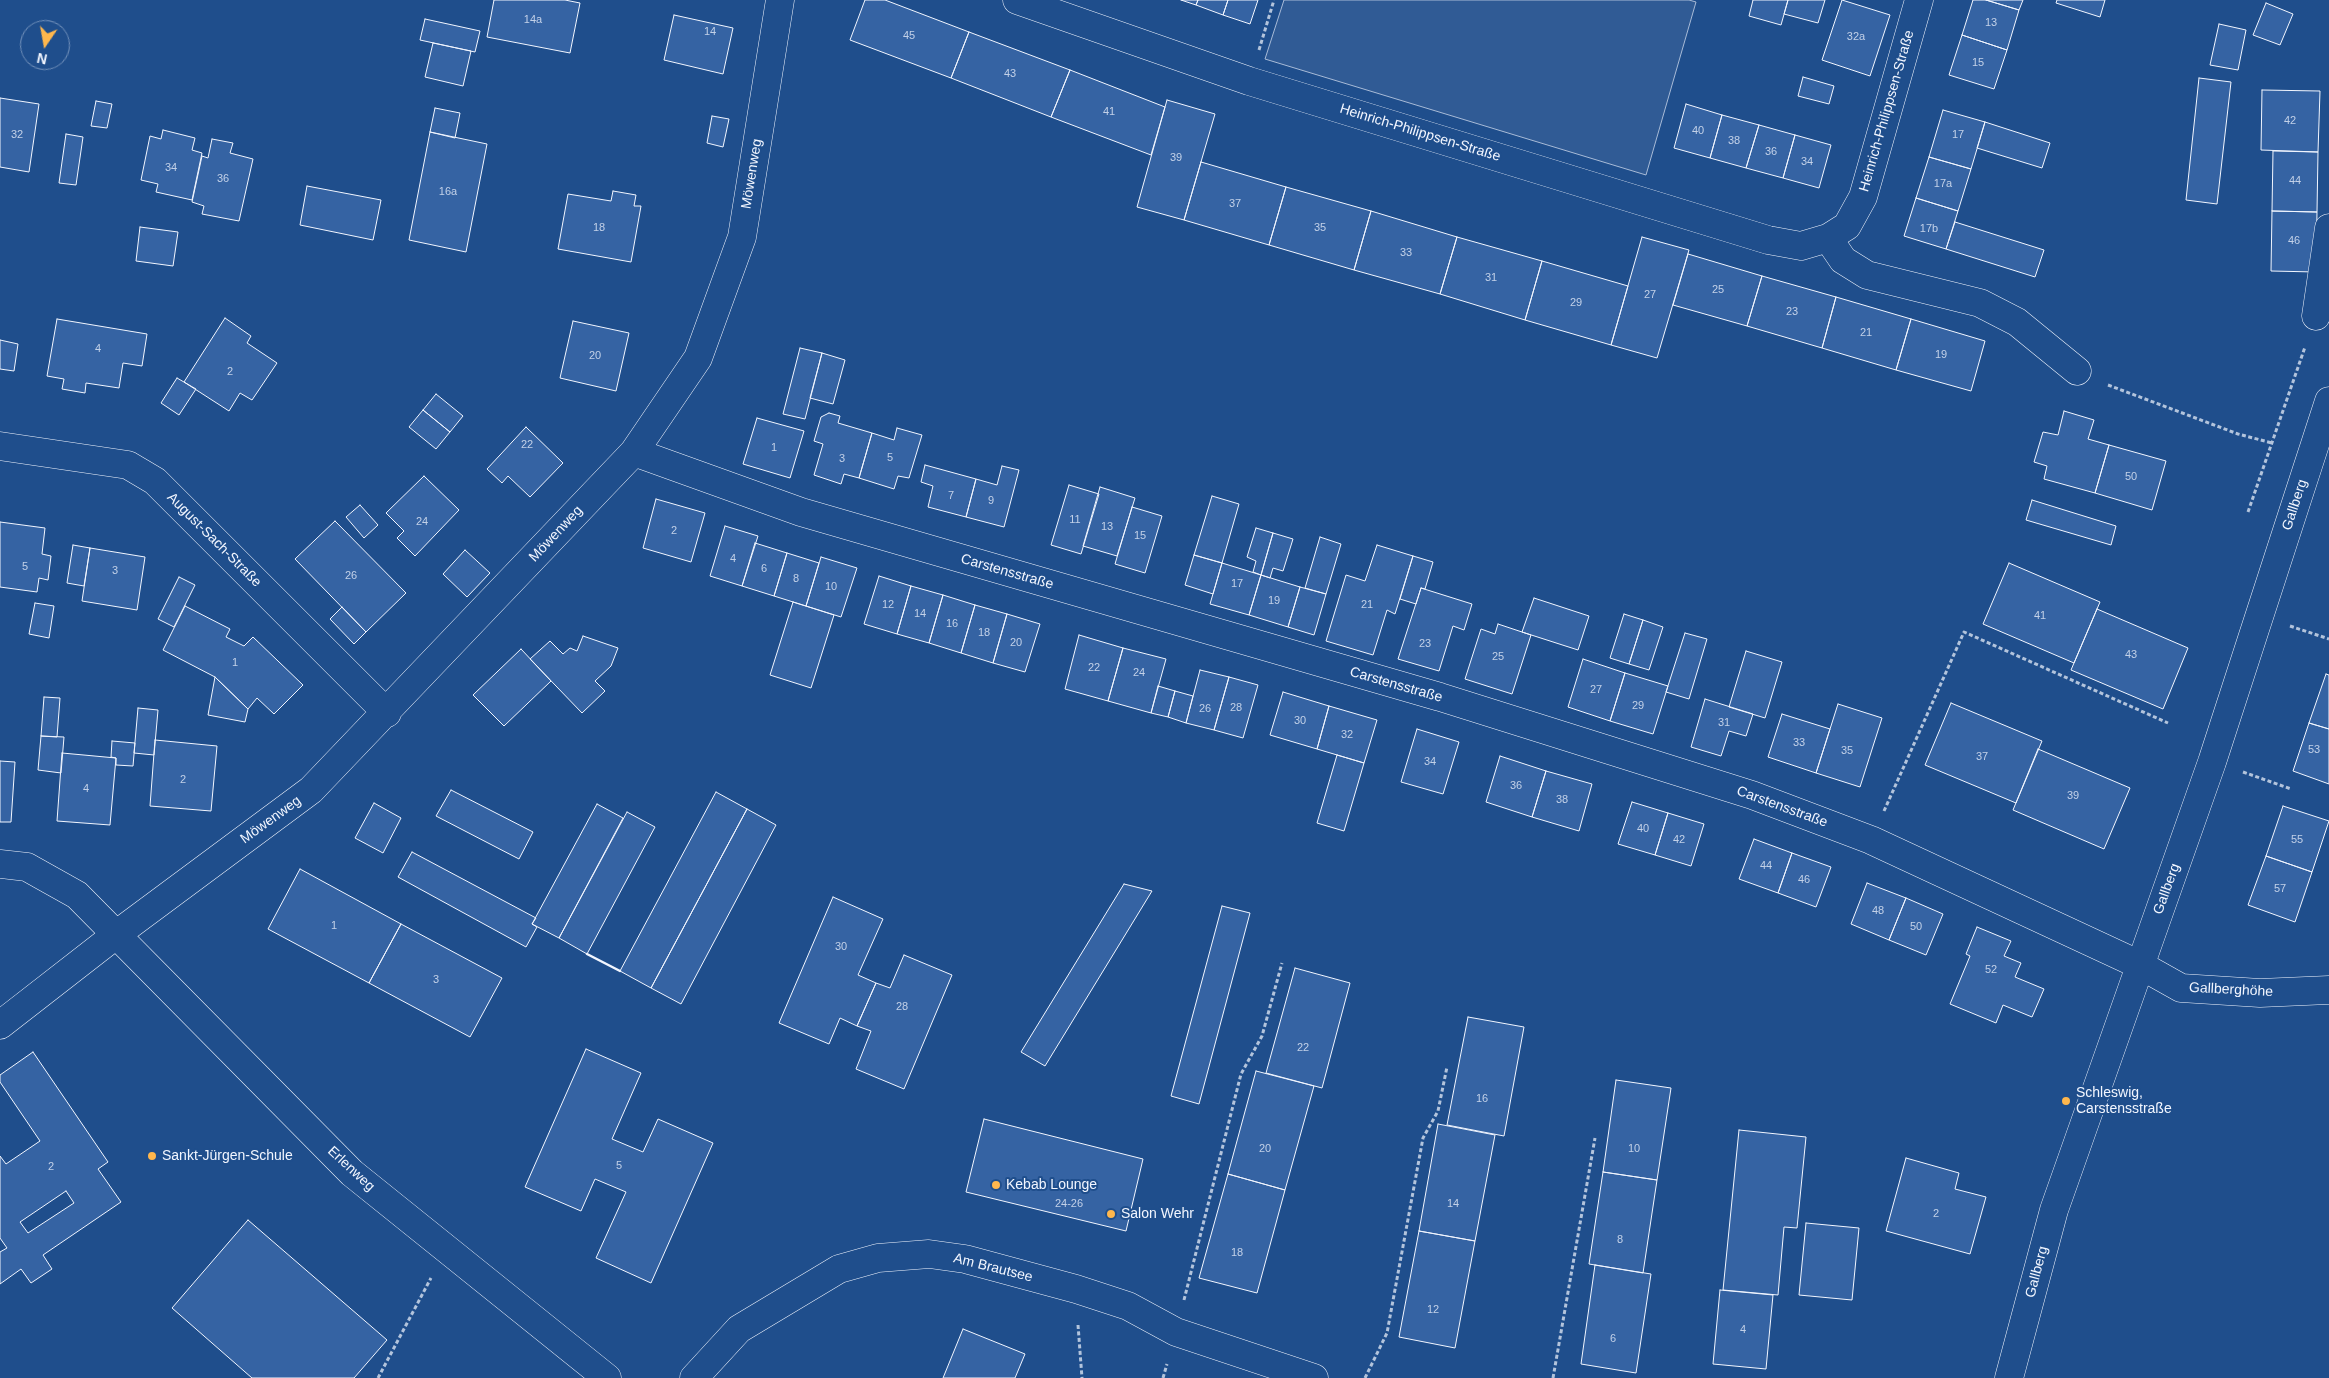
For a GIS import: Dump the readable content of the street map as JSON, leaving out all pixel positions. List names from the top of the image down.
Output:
{
  "streets": {
    "street": [
      "Heinrich-Philippsen-Straße",
      "Möwenweg",
      "Gallberg",
      "August-Sach-Straße",
      "Carstensstraße",
      "Gallberghöhe",
      "Erlenweg",
      "Am Brautsee"
    ]
  },
  "crossings": [
    ["Möwenweg", "August-Sach-Straße"],
    ["Möwenweg", "Carstensstraße"],
    ["Möwenweg", "Erlenweg"],
    ["Gallberg", "Carstensstraße"],
    ["Gallberg", "Gallberghöhe"],
    ["Carstensstraße", "Gallberghöhe"]
  ],
  "places": [
    "Schleswig, Carstensstraße",
    "Sankt-Jürgen-Schule",
    "Kebab Lounge",
    "Salon Wehr"
  ],
  "house_numbers": [
    "14a",
    "13",
    "14",
    "45",
    "32a",
    "15",
    "43",
    "41",
    "42",
    "40",
    "32",
    "17",
    "38",
    "36",
    "39",
    "34",
    "34",
    "36",
    "44",
    "17a",
    "16a",
    "37",
    "18",
    "35",
    "17b",
    "46",
    "33",
    "31",
    "25",
    "27",
    "29",
    "23",
    "21",
    "4",
    "19",
    "20",
    "2",
    "22",
    "1",
    "5",
    "3",
    "50",
    "7",
    "9",
    "11",
    "24",
    "13",
    "2",
    "15",
    "4",
    "5",
    "6",
    "3",
    "26",
    "8",
    "17",
    "10",
    "19",
    "12",
    "21",
    "14",
    "41",
    "16",
    "18",
    "20",
    "23",
    "43",
    "25",
    "1",
    "22",
    "24",
    "27",
    "29",
    "28",
    "26",
    "30",
    "31",
    "32",
    "33",
    "53",
    "35",
    "37",
    "34",
    "2",
    "36",
    "4",
    "39",
    "38",
    "40",
    "42",
    "55",
    "44",
    "46",
    "57",
    "48",
    "1",
    "50",
    "30",
    "52",
    "3",
    "28",
    "22",
    "16",
    "20",
    "10",
    "5",
    "2",
    "24-26",
    "14",
    "2",
    "8",
    "18",
    "12",
    "4",
    "6"
  ],
  "north": "bottom"
}
